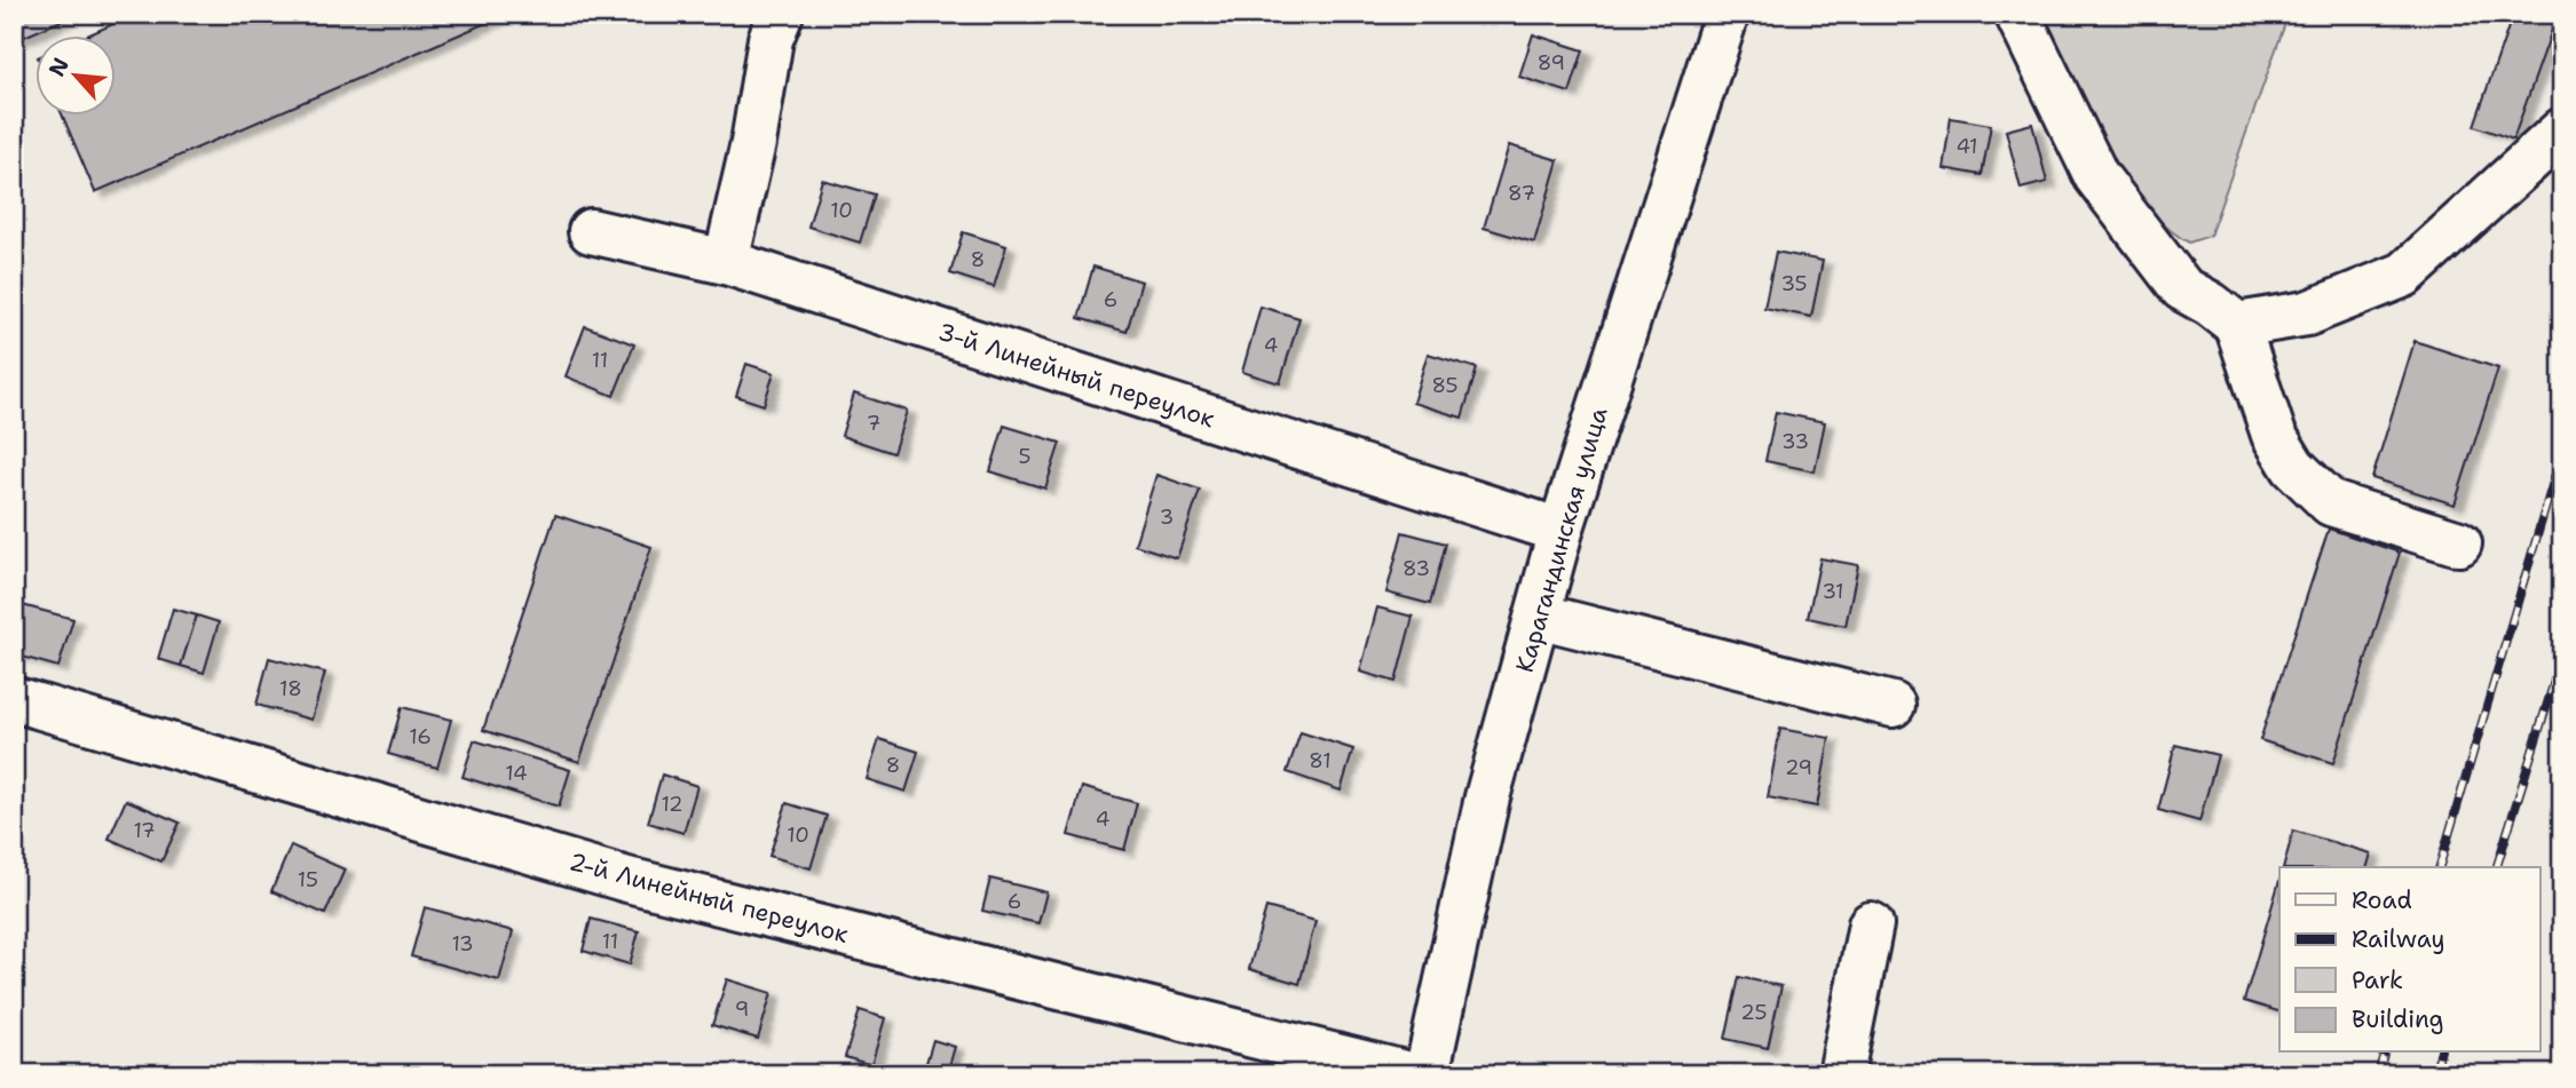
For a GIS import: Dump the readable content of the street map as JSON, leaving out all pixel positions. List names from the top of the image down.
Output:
{
  "streets": {
    "street": ["3-й Линейный переулок", "Карагандинская улица", "2-й Линейный переулок"]
  },
  "crossings": [
    ["3-й Линейный переулок", "Карагандинская улица"]
  ],
  "house_numbers": [
    "89",
    "41",
    "87",
    "10",
    "8",
    "35",
    "6",
    "4",
    "11",
    "85",
    "7",
    "33",
    "5",
    "3",
    "83",
    "31",
    "18",
    "16",
    "81",
    "8",
    "29",
    "14",
    "12",
    "4",
    "17",
    "10",
    "15",
    "6",
    "11",
    "13",
    "9",
    "25"
  ],
  "legend": [
    "Road",
    "Railway",
    "Park",
    "Building"
  ],
  "north": "top left"
}
